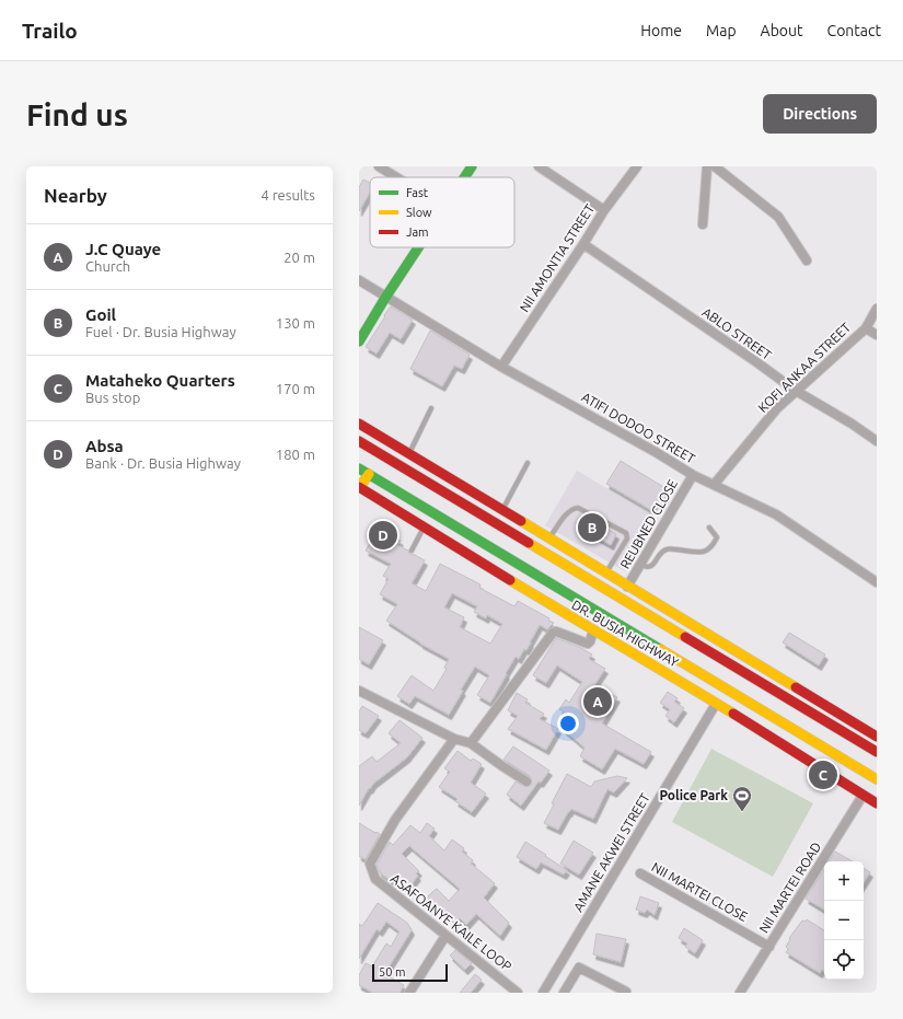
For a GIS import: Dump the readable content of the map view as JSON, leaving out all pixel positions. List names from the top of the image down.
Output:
{
  "streets": {
    "main road": ["DR. BUSIA HIGHWAY"],
    "street": [
      "NII AMONTIA STREET",
      "ABLO STREET",
      "KOFI ANKAA STREET",
      "ATIFI DODOO STREET",
      "REUBNED CLOSE",
      "AMANE AKWEI STREET",
      "NII MARTEI ROAD",
      "NII MARTEI CLOSE",
      "ASAFOANYE KAILE LOOP"
    ]
  },
  "crossings": [
    ["NII AMONTIA STREET", "ABLO STREET"],
    ["NII AMONTIA STREET", "ATIFI DODOO STREET"],
    ["ABLO STREET", "KOFI ANKAA STREET"],
    ["KOFI ANKAA STREET", "ATIFI DODOO STREET"],
    ["ATIFI DODOO STREET", "REUBNED CLOSE"],
    ["DR. BUSIA HIGHWAY", "AMANE AKWEI STREET"],
    ["DR. BUSIA HIGHWAY", "NII MARTEI ROAD"],
    ["NII MARTEI ROAD", "NII MARTEI CLOSE"]
  ],
  "places": {
    "sports": ["Police Park"]
  },
  "legend": ["Fast", "Slow", "Jam"],
  "scale_bar": "50 m",
  "page": {
    "header": "Trailo",
    "nav": [
      "Home",
      "Map",
      "About",
      "Contact"
    ],
    "buttons": "Directions",
    "title": "Find us",
    "heading": ["Nearby", "4 results"],
    "list": [
      {
        "mark": "A",
        "name": "J.C Quaye",
        "note": "Church",
        "value": "20 m"
      },
      {
        "mark": "B",
        "name": "Goil",
        "note": "Fuel · Dr. Busia Highway",
        "value": "130 m"
      },
      {
        "mark": "C",
        "name": "Mataheko Quarters",
        "note": "Bus stop",
        "value": "170 m"
      },
      {
        "mark": "D",
        "name": "Absa",
        "note": "Bank · Dr. Busia Highway",
        "value": "180 m"
      }
    ],
    "pins": [
      "B",
      "D",
      "A",
      "C"
    ],
    "map_buttons": ["+", "−"],
    "scale": "50 m"
  }
}
